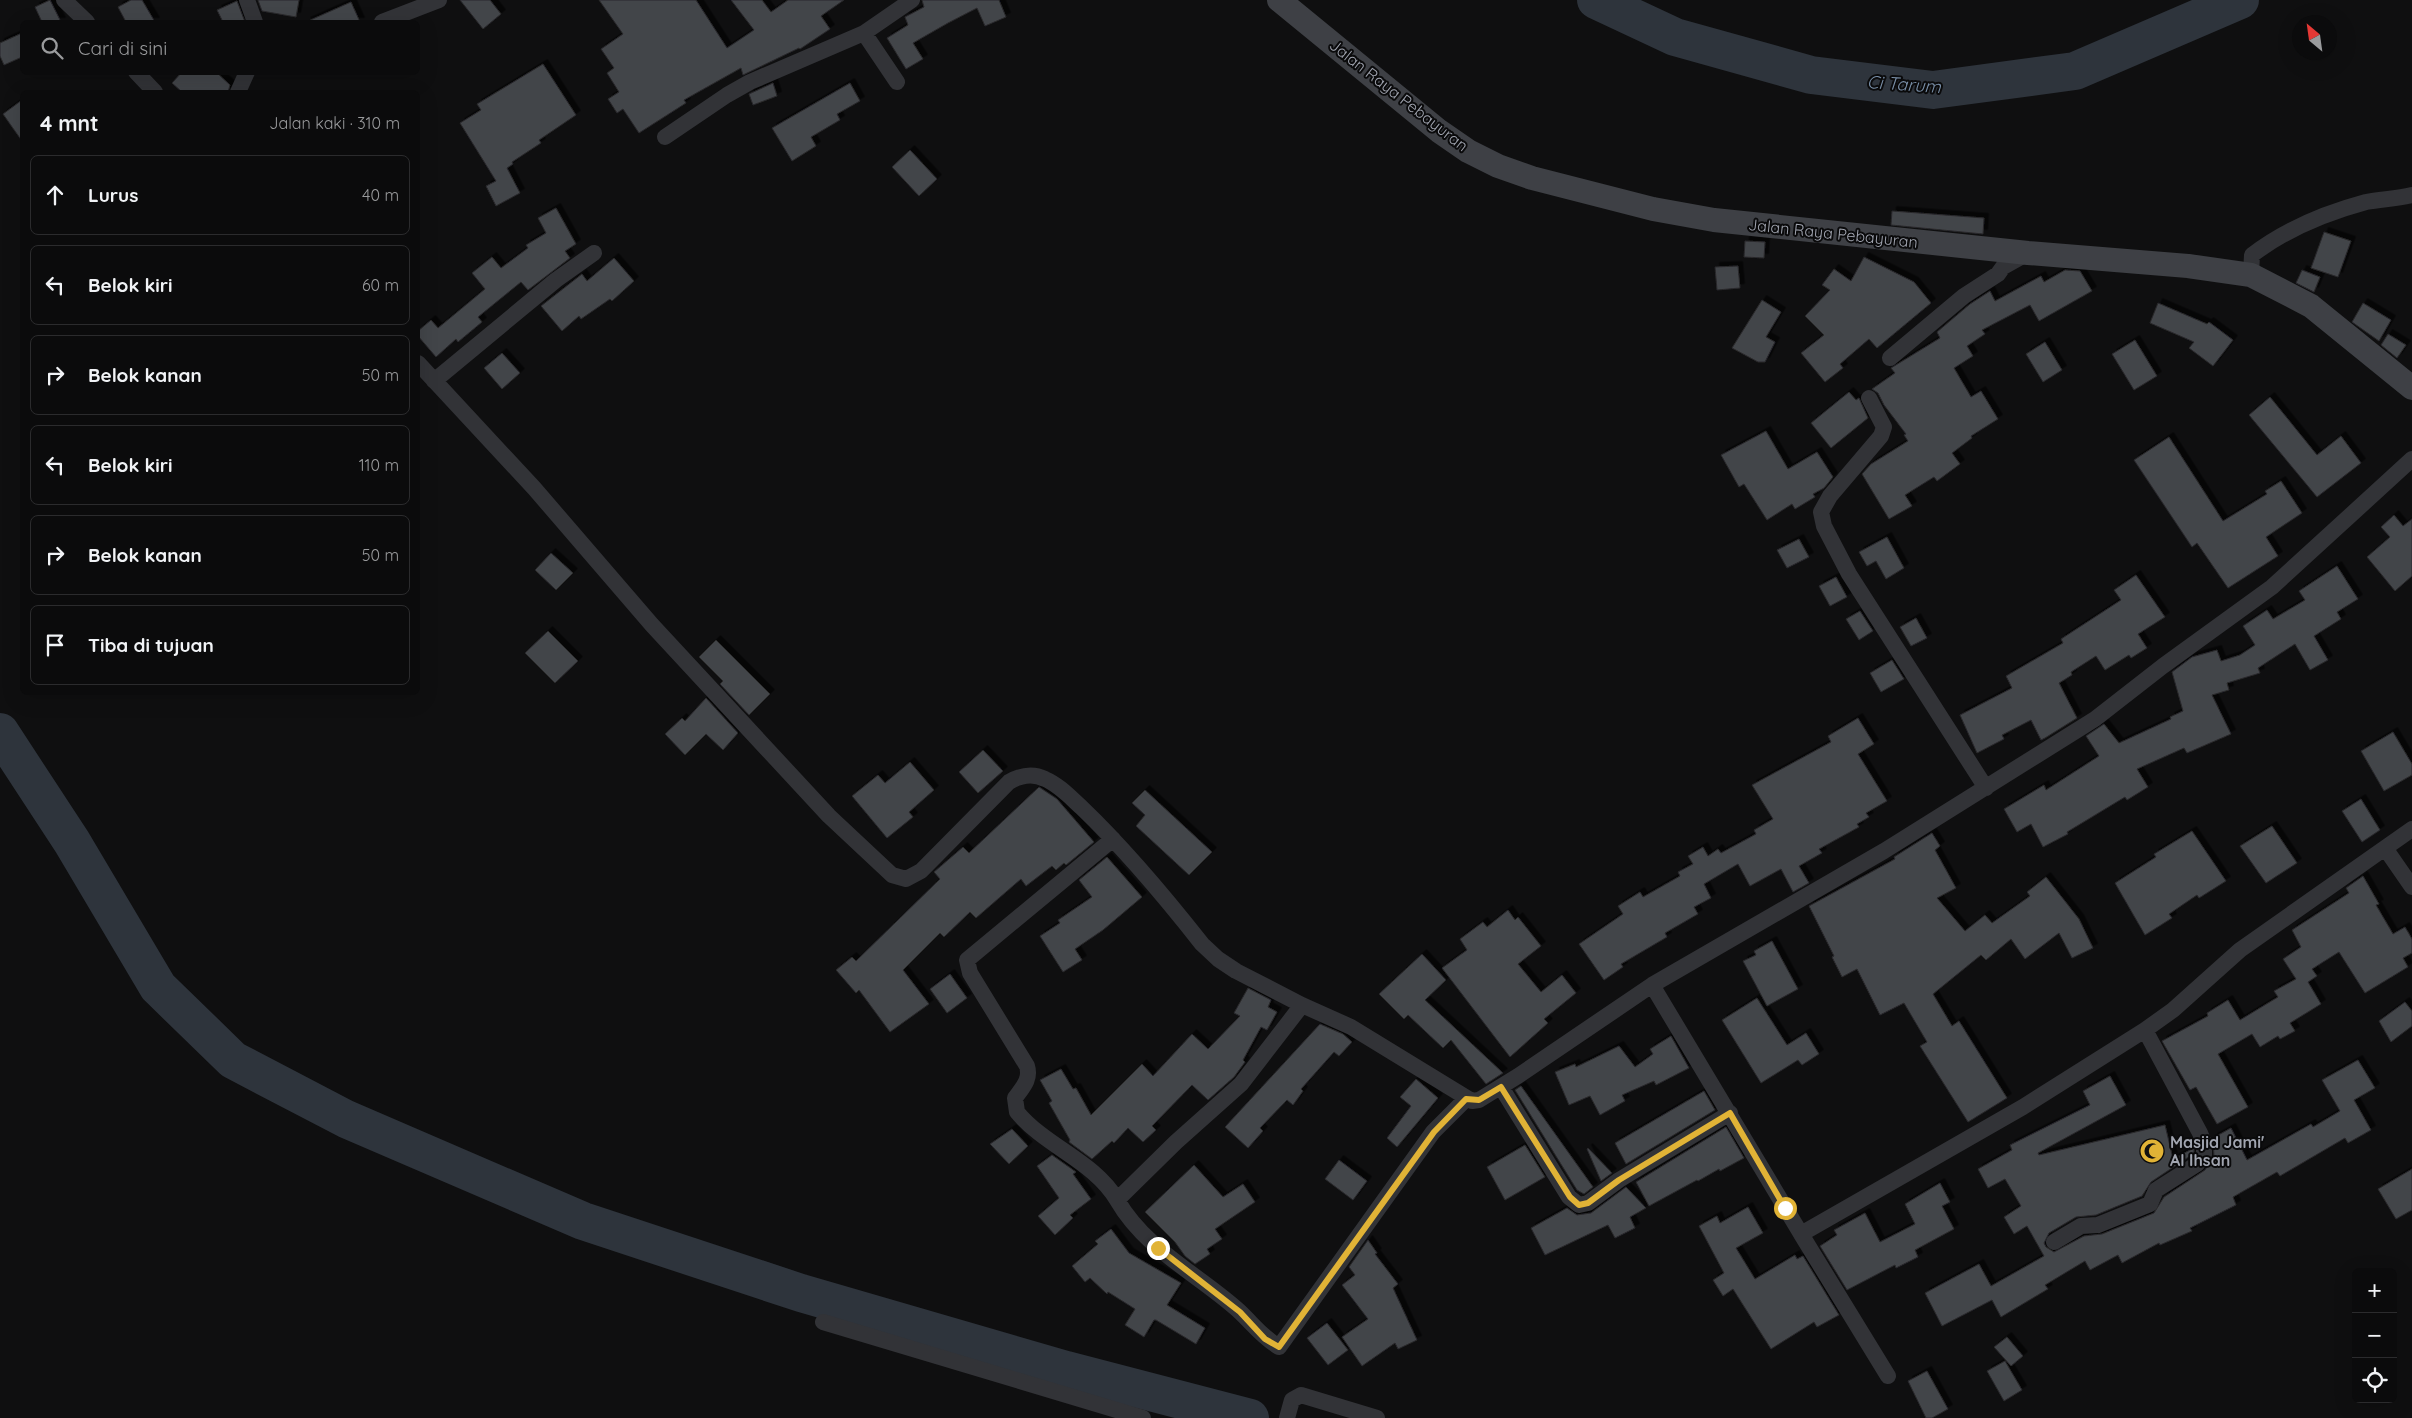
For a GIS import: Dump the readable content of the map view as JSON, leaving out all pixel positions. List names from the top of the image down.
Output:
{
  "streets": {
    "main road": ["Jalan Raya Pebayuran"]
  },
  "water": ["Ci Tarum"],
  "places": {
    "mosque": ["Masjid Jami' Al Ihsan"]
  },
  "north": "top left",
  "page": {
    "search": "Cari di sini",
    "heading": ["4 mnt", "Jalan kaki · 310 m"],
    "list": [
      ["Lurus", "40 m"],
      ["Belok kiri", "60 m"],
      ["Belok kanan", "50 m"],
      ["Belok kiri", "110 m"],
      ["Belok kanan", "50 m"],
      "Tiba di tujuan"
    ],
    "map_buttons": ["+", "−"]
  }
}
